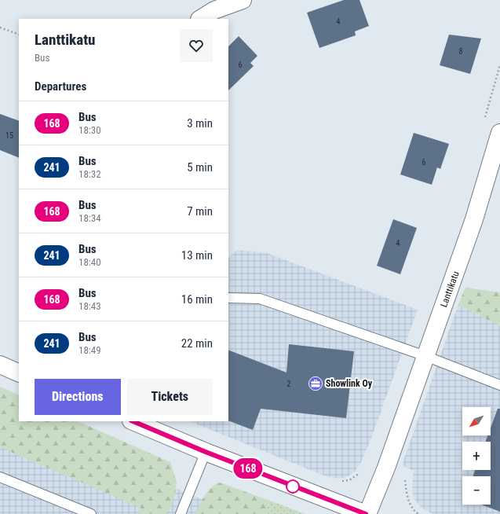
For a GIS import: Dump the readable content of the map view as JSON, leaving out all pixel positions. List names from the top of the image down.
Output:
{
  "streets": {
    "street": ["Lanttikatu"]
  },
  "places": {
    "office": ["Showlink Oy"]
  },
  "lines": ["bus line 168"],
  "house_numbers": [
    "4",
    "8",
    "6",
    "15",
    "6",
    "4",
    "2"
  ],
  "north": "bottom left",
  "page": {
    "on_map": "168",
    "heading": [
      ["Lanttikatu", "Bus"],
      "Departures"
    ],
    "list": [
      {
        "mark": "168",
        "name": "Bus",
        "note": "18:30",
        "value": "3 min"
      },
      {
        "mark": "241",
        "name": "Bus",
        "note": "18:32",
        "value": "5 min"
      },
      {
        "mark": "168",
        "name": "Bus",
        "note": "18:34",
        "value": "7 min"
      },
      {
        "mark": "241",
        "name": "Bus",
        "note": "18:40",
        "value": "13 min"
      },
      {
        "mark": "168",
        "name": "Bus",
        "note": "18:43",
        "value": "16 min"
      },
      {
        "mark": "241",
        "name": "Bus",
        "note": "18:49",
        "value": "22 min"
      }
    ],
    "buttons": ["Directions", "Tickets"],
    "map_buttons": ["+", "−"]
  }
}
